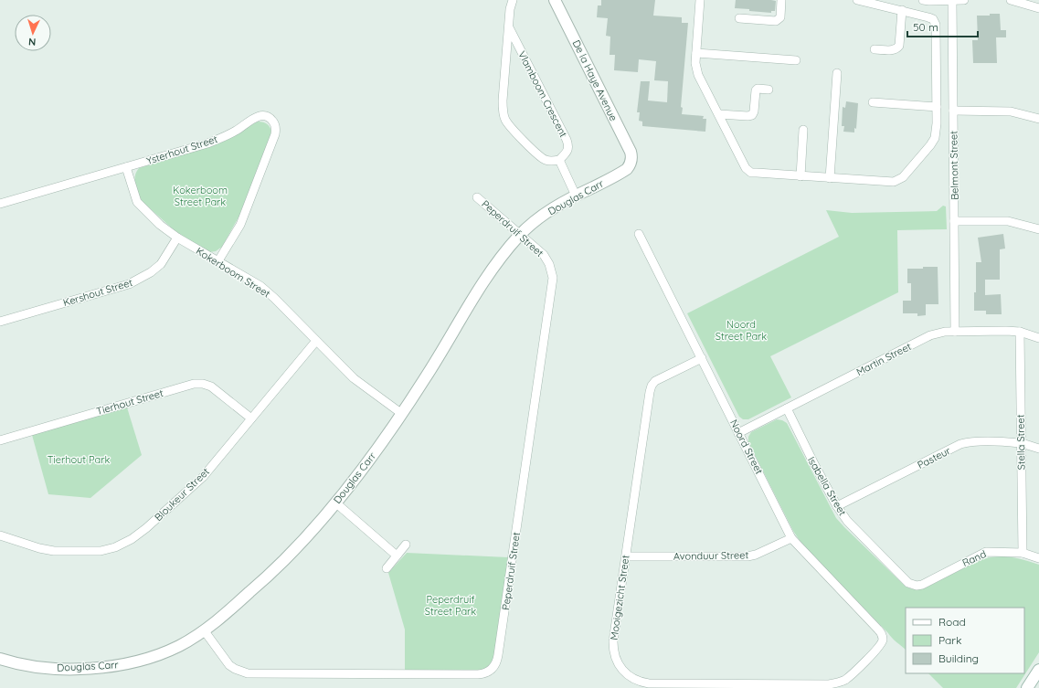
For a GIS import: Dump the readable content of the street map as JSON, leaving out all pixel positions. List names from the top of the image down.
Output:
{
  "streets": {
    "street": [
      "De la Haye Avenue",
      "Vlamboom Crescent",
      "Ysterhout Street",
      "Belmont Street",
      "Douglas Carr",
      "Peperdruif Street",
      "Kokerboom Street",
      "Kershout Street",
      "Martin Street",
      "Tierhout Street",
      "Stella Street",
      "Noord Street",
      "Pasteur",
      "Isabella Street",
      "Bloukeur Street",
      "Avonduur Street",
      "Rand",
      "Mooigezicht Street"
    ]
  },
  "crossings": [
    ["De la Haye Avenue", "Douglas Carr"],
    ["Ysterhout Street", "Kokerboom Street"],
    ["Belmont Street", "Martin Street"],
    ["Douglas Carr", "Peperdruif Street"],
    ["Douglas Carr", "Kokerboom Street"],
    ["Kokerboom Street", "Kershout Street"],
    ["Kokerboom Street", "Bloukeur Street"],
    ["Martin Street", "Stella Street"],
    ["Martin Street", "Noord Street"],
    ["Martin Street", "Isabella Street"],
    ["Tierhout Street", "Bloukeur Street"],
    ["Stella Street", "Pasteur"],
    ["Stella Street", "Rand"],
    ["Noord Street", "Avonduur Street"],
    ["Noord Street", "Mooigezicht Street"],
    ["Pasteur", "Isabella Street"],
    ["Isabella Street", "Rand"],
    ["Avonduur Street", "Mooigezicht Street"]
  ],
  "parks": [
    "Kokerboom Street Park",
    "Noord Street Park",
    "Tierhout Park",
    "Peperdruif Street Park"
  ],
  "legend": ["Road", "Park", "Building"],
  "scale_bar": "50 m",
  "north": "bottom"
}
